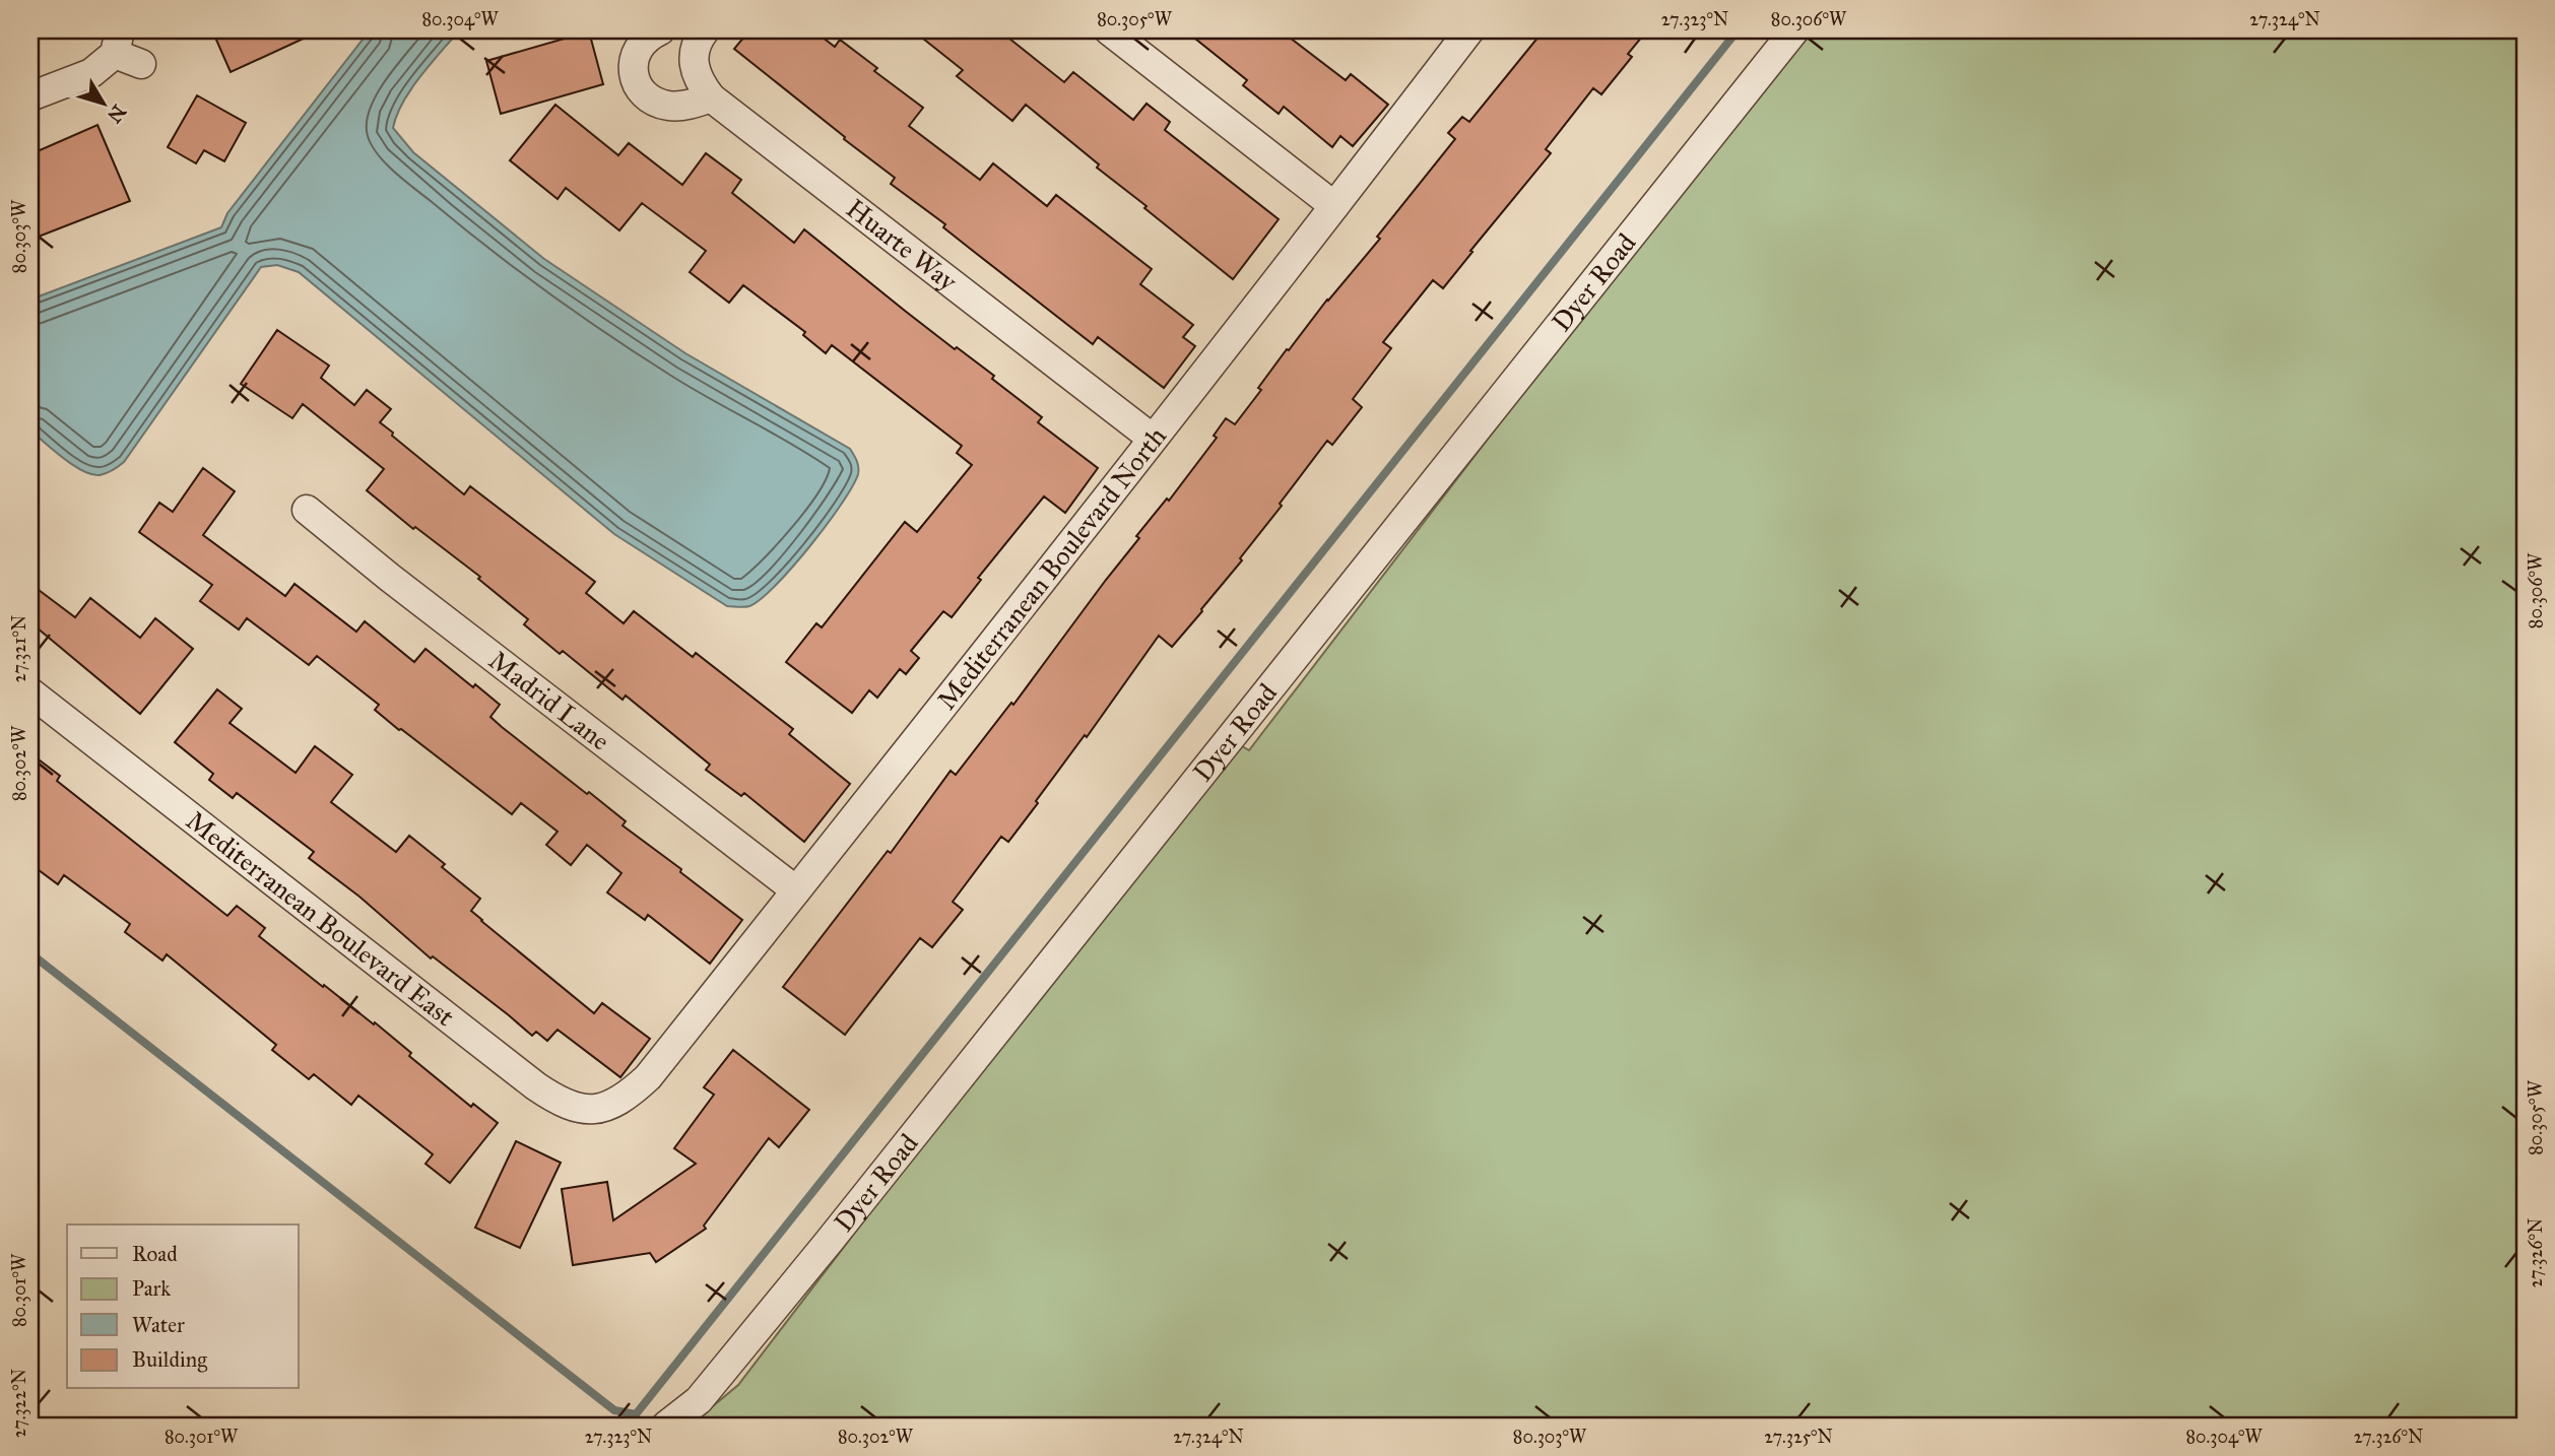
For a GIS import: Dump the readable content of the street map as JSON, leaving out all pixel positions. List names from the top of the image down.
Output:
{
  "streets": {
    "street": [
      "Huarte Way",
      "Dyer Road",
      "Mediterranean Boulevard North",
      "Madrid Lane",
      "Mediterranean Boulevard East"
    ]
  },
  "crossings": [
    ["Huarte Way", "Mediterranean Boulevard North"],
    ["Mediterranean Boulevard North", "Madrid Lane"],
    ["Mediterranean Boulevard North", "Mediterranean Boulevard East"]
  ],
  "legend": [
    "Road",
    "Park",
    "Water",
    "Building"
  ],
  "north": "bottom right",
  "coordinates": [
    "80.304°W",
    "80.305°W",
    "27.323°N",
    "80.306°W",
    "27.324°N",
    "80.303°W",
    "27.321°N",
    "80.302°W",
    "27.326°N",
    "80.301°W",
    "27.322°N",
    "27.325°N"
  ]
}
